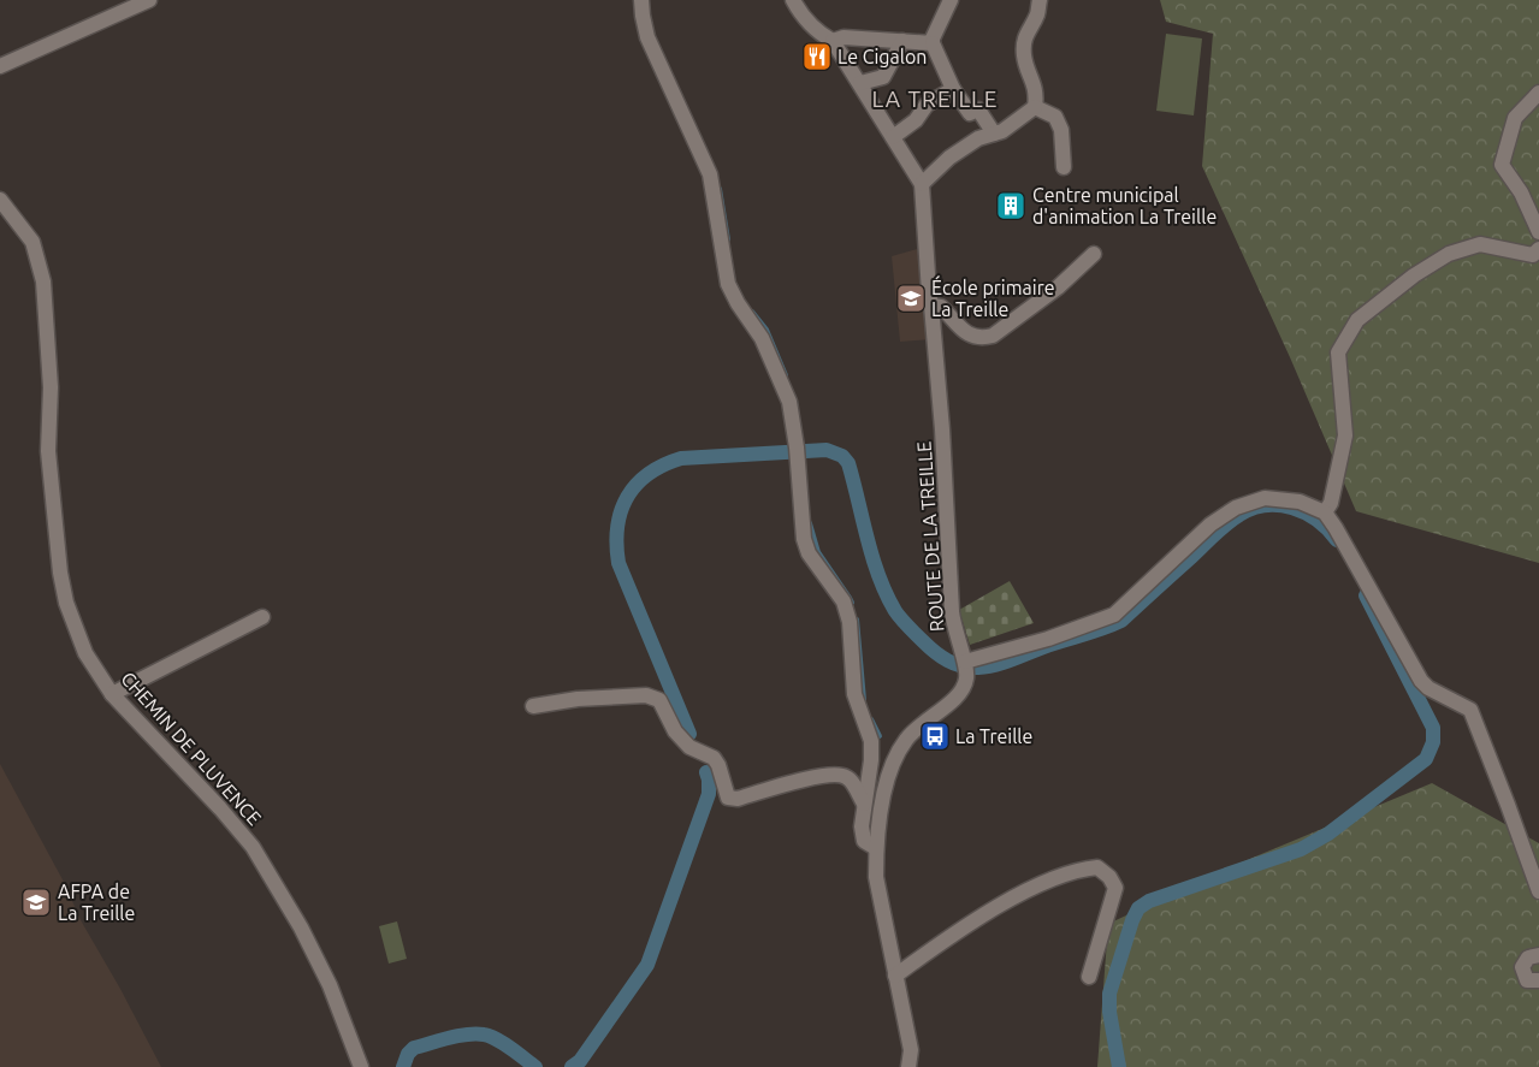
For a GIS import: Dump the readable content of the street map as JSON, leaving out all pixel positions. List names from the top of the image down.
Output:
{
  "streets": {
    "street": ["ROUTE DE LA TREILLE", "CHEMIN DE PLUVENCE"]
  },
  "districts": ["LA TREILLE"],
  "places": {
    "restaurant": ["Le Cigalon"],
    "building": ["Centre municipal d'animation La Treille"],
    "school or university": ["École primaire La Treille", "AFPA de La Treille"],
    "bus stop": ["La Treille"]
  }
}
